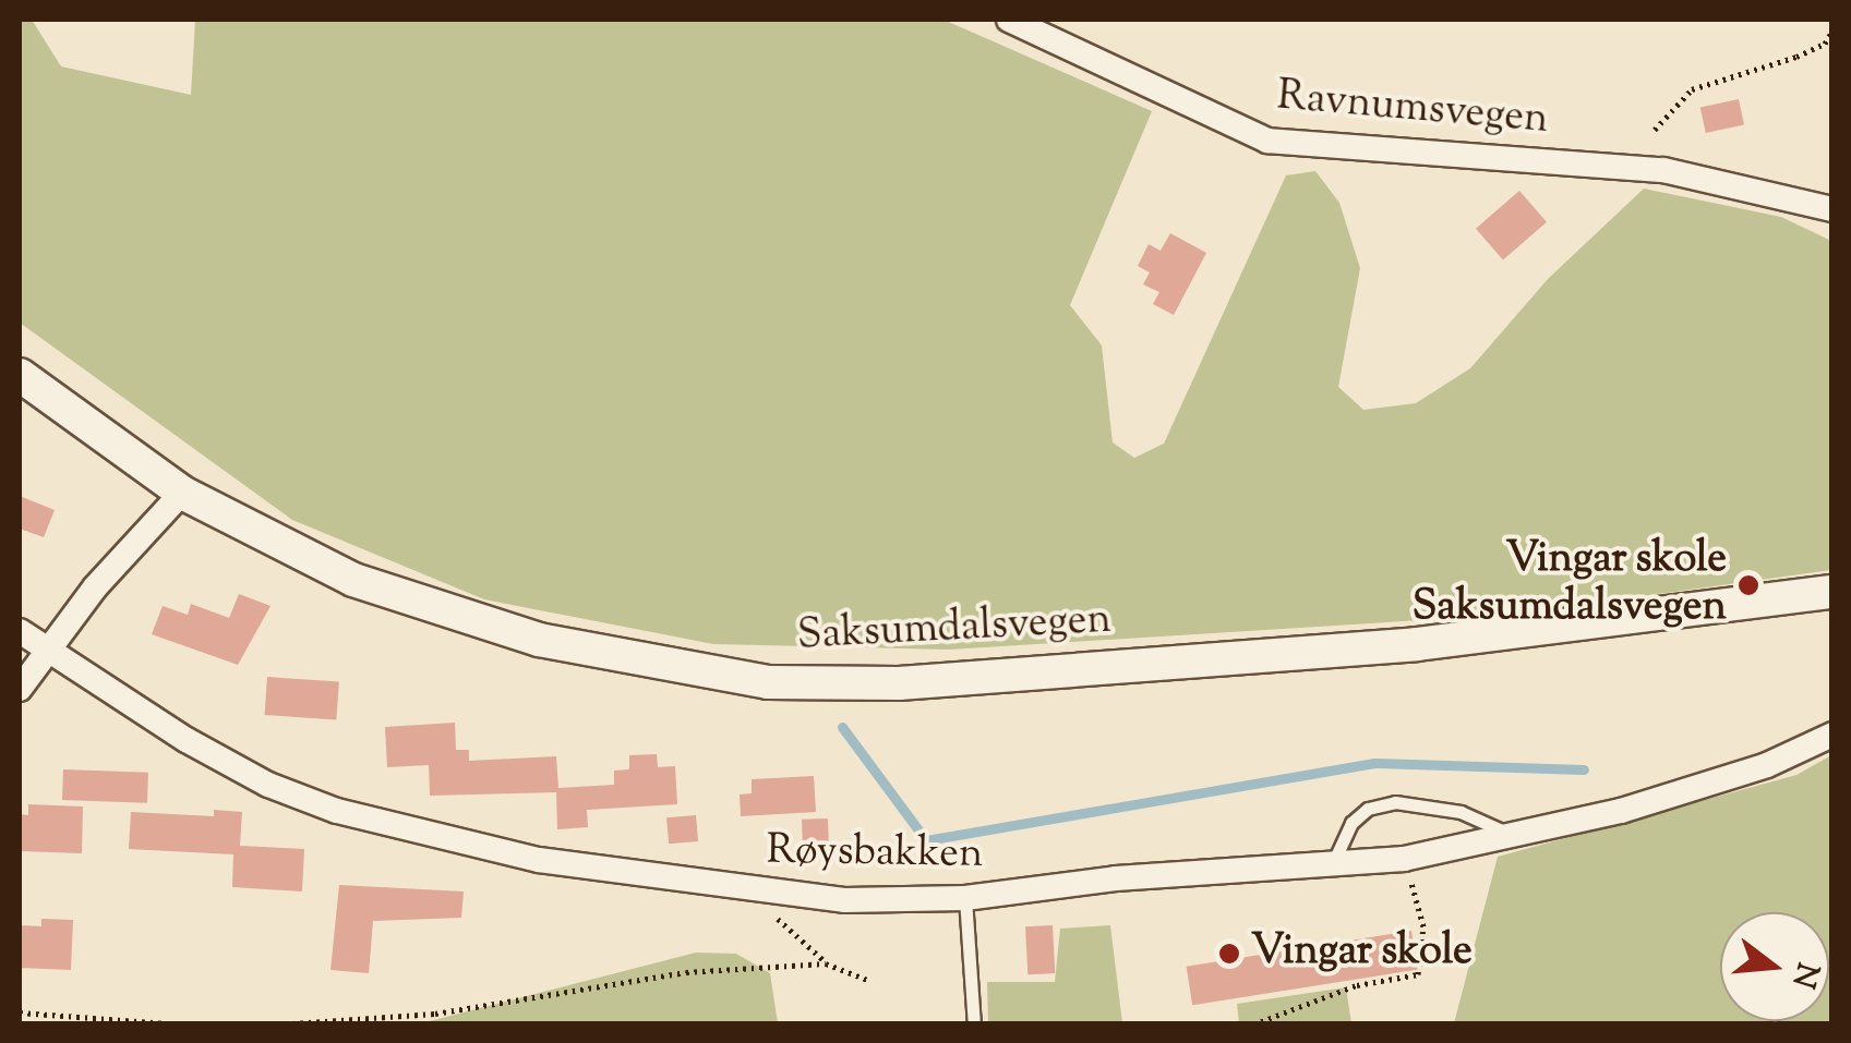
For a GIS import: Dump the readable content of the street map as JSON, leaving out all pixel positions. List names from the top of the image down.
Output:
{
  "streets": {
    "main road": ["Saksumdalsvegen"],
    "street": ["Ravnumsvegen", "Røysbakken"]
  },
  "places": ["Vingar skole Saksumdalsvegen", "Vingar skole"],
  "north": "right"
}
